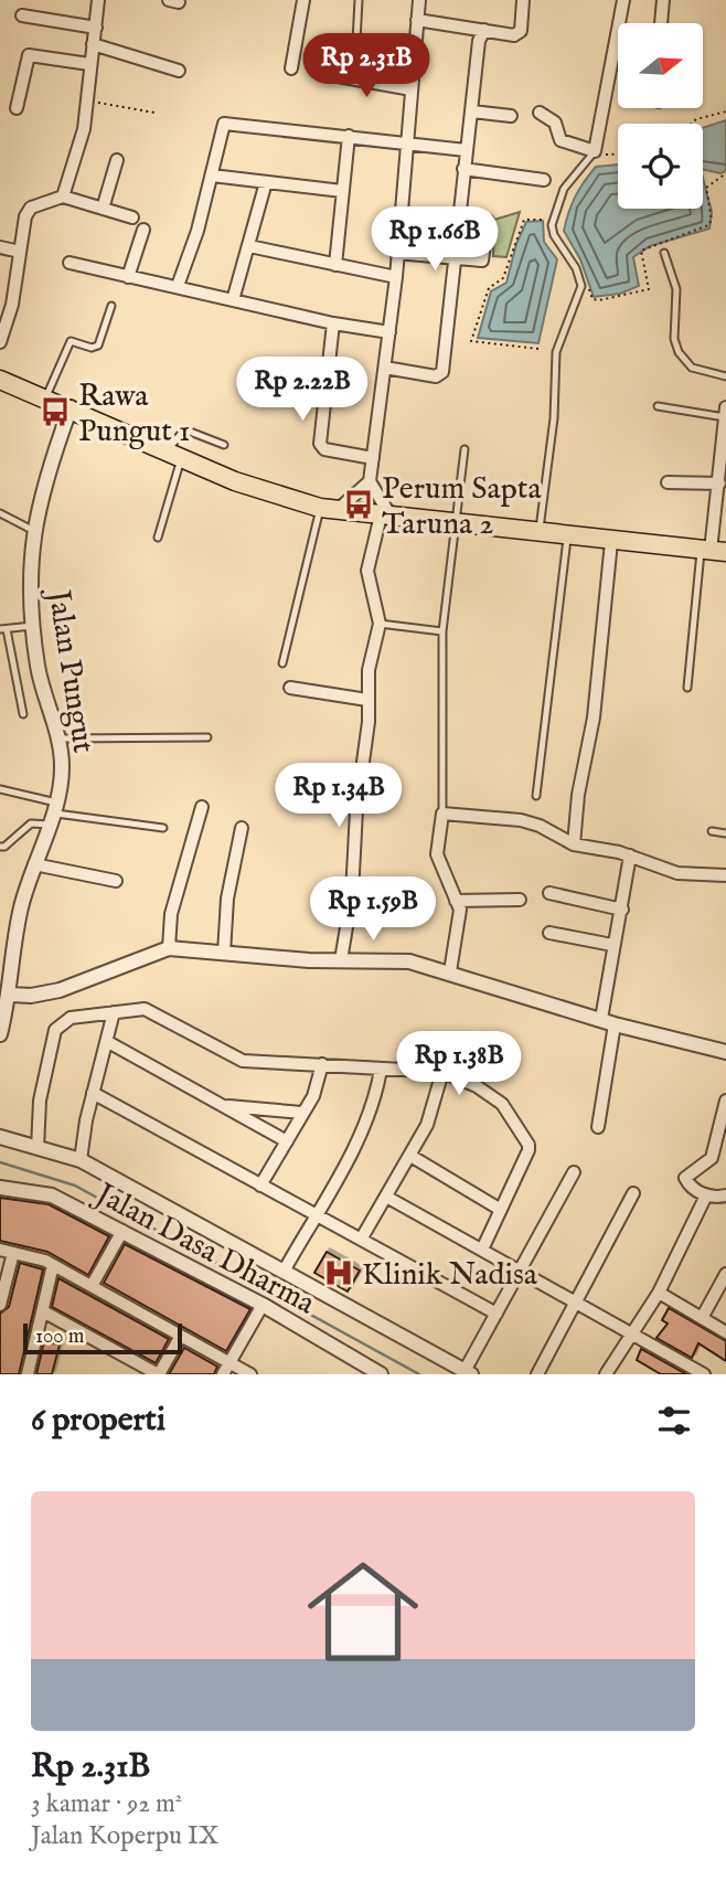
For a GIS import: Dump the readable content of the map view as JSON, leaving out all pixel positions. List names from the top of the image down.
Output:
{
  "streets": {
    "street": ["Jalan Pungut", "Jalan Dasa Dharma"]
  },
  "places": {
    "bus stop": ["Rawa Pungut 1", "Perum Sapta Taruna 2"],
    "hospital": ["Klinik Nadisa"]
  },
  "scale_bar": "100 m",
  "north": "right",
  "page": {
    "price": [
      "Rp 2.31B",
      "Rp 1.66B",
      "Rp 2.22B",
      "Rp 1.34B",
      "Rp 1.59B",
      "Rp 1.38B"
    ],
    "scale": "100 m",
    "heading": "6 properti",
    "list": [
      {
        "name": "Rp 2.31B",
        "note": "3 kamar · 92 m² · Jalan Koperpu IX"
      }
    ]
  }
}
